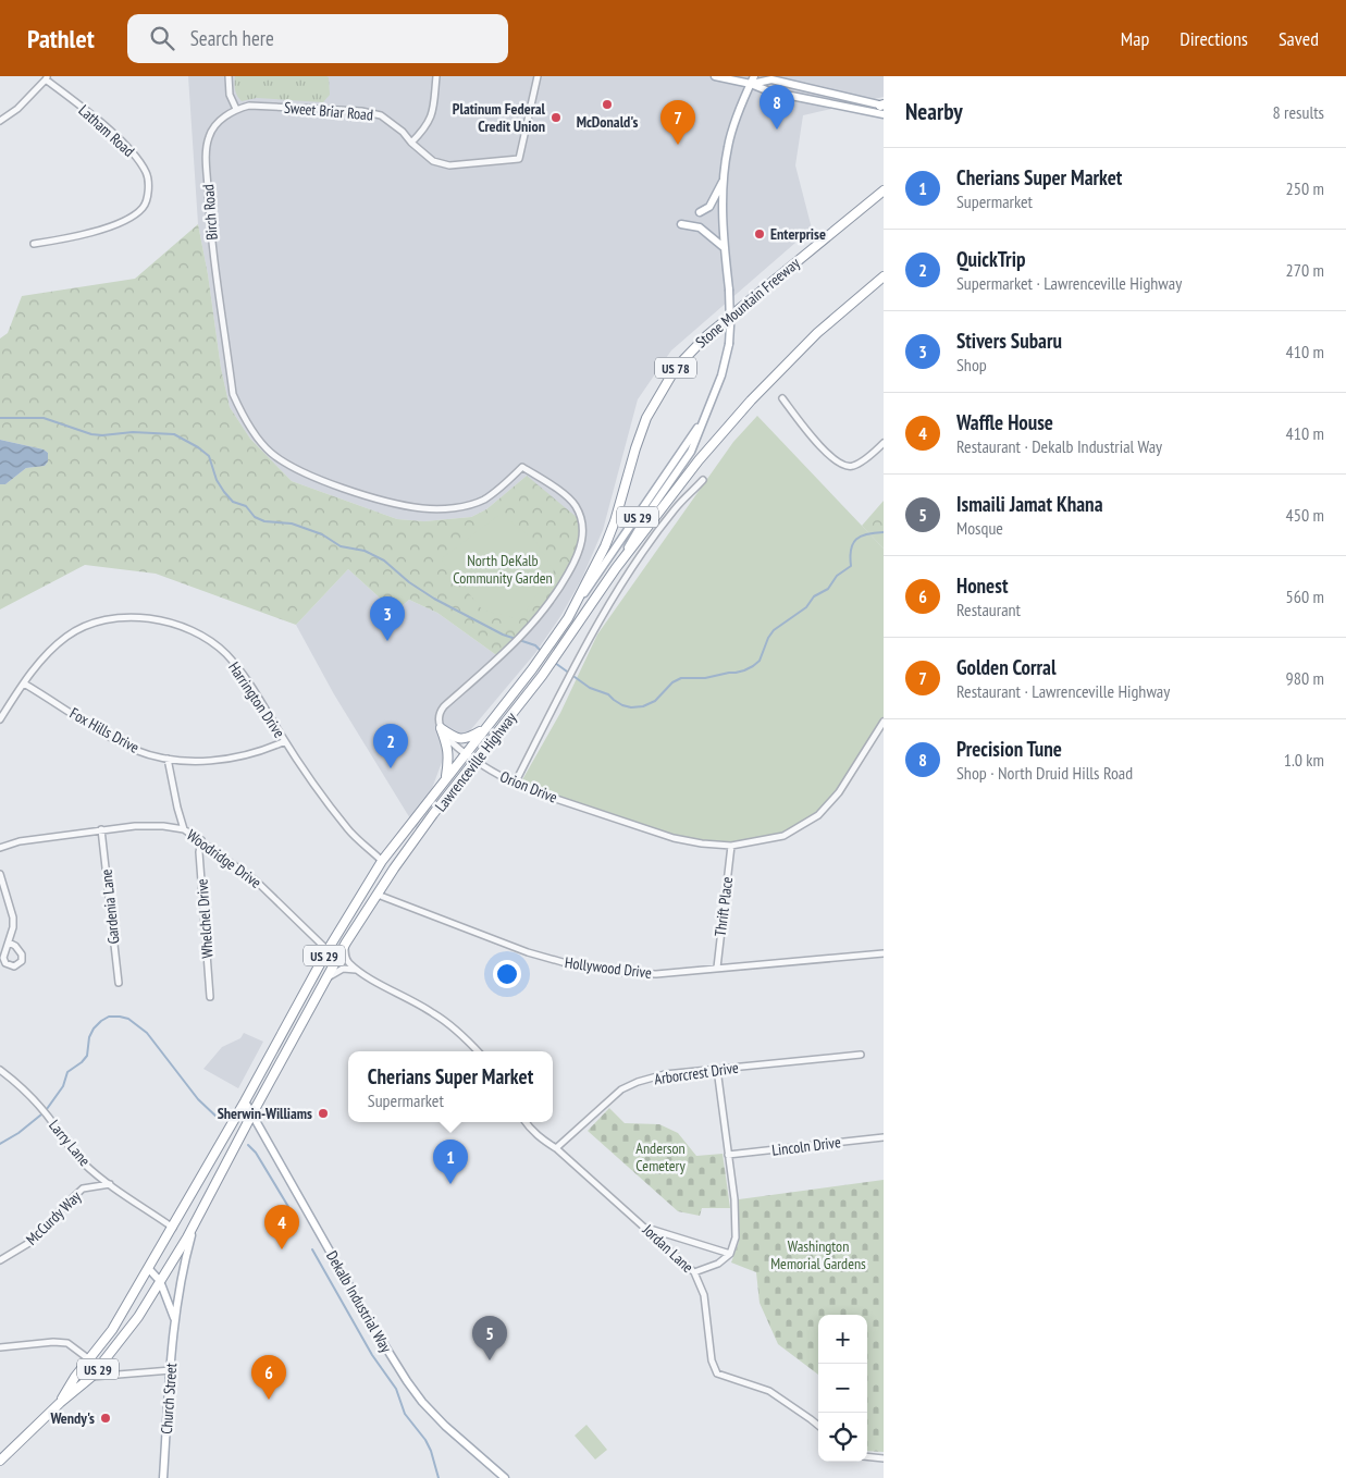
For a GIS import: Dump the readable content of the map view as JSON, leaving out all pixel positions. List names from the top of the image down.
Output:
{
  "streets": {
    "highway": [
      "Stone Mountain Freeway",
      "US 78",
      "US 29",
      "Lawrenceville Highway"
    ],
    "main road": ["Dekalb Industrial Way", "Church Street"],
    "street": [
      "Sweet Briar Road",
      "Latham Road",
      "Birch Road",
      "Harrington Drive",
      "Fox Hills Drive",
      "Orion Drive",
      "Woodridge Drive",
      "Gardenia Lane",
      "Thrift Place",
      "Whelchel Drive",
      "Hollywood Drive",
      "Arborcrest Drive",
      "Larry Lane",
      "Lincoln Drive",
      "McCurdy Way",
      "Jordan Lane"
    ]
  },
  "crossings": [
    ["Sweet Briar Road", "Birch Road"],
    ["Birch Road", "Orion Drive"],
    ["Stone Mountain Freeway", "Lawrenceville Highway"],
    ["US 29", "Lawrenceville Highway"],
    ["US 29", "Larry Lane"],
    ["US 29", "Dekalb Industrial Way"],
    ["US 29", "Church Street"],
    ["Harrington Drive", "Fox Hills Drive"],
    ["Harrington Drive", "Lawrenceville Highway"],
    ["Lawrenceville Highway", "Orion Drive"],
    ["Lawrenceville Highway", "Woodridge Drive"],
    ["Lawrenceville Highway", "Hollywood Drive"],
    ["Lawrenceville Highway", "Dekalb Industrial Way"],
    ["Orion Drive", "Thrift Place"],
    ["Woodridge Drive", "Gardenia Lane"],
    ["Woodridge Drive", "Whelchel Drive"],
    ["Thrift Place", "Hollywood Drive"],
    ["Arborcrest Drive", "Jordan Lane"],
    ["Larry Lane", "McCurdy Way"]
  ],
  "parks": ["North DeKalb Community Garden", "Anderson Cemetery", "Washington Memorial Gardens"],
  "places": [
    "McDonald's",
    "Platinum Federal Credit Union",
    "Enterprise",
    "Sherwin-Williams",
    "Wendy's"
  ],
  "page": {
    "header": "Pathlet",
    "search": "Search here",
    "nav": ["Map", "Directions", "Saved"],
    "heading": ["Nearby", "8 results"],
    "pins": [
      "8",
      "7",
      "3",
      "2",
      "1",
      "4",
      "5",
      "6"
    ],
    "list": [
      {
        "mark": "1",
        "name": "Cherians Super Market",
        "note": "Supermarket",
        "value": "250 m"
      },
      {
        "mark": "2",
        "name": "QuickTrip",
        "note": "Supermarket · Lawrenceville Highway",
        "value": "270 m"
      },
      {
        "mark": "3",
        "name": "Stivers Subaru",
        "note": "Shop",
        "value": "410 m"
      },
      {
        "mark": "4",
        "name": "Waffle House",
        "note": "Restaurant · Dekalb Industrial Way",
        "value": "410 m"
      },
      {
        "mark": "5",
        "name": "Ismaili Jamat Khana",
        "note": "Mosque",
        "value": "450 m"
      },
      {
        "mark": "6",
        "name": "Honest",
        "note": "Restaurant",
        "value": "560 m"
      },
      {
        "mark": "7",
        "name": "Golden Corral",
        "note": "Restaurant · Lawrenceville Highway",
        "value": "980 m"
      },
      {
        "mark": "8",
        "name": "Precision Tune",
        "note": "Shop · North Druid Hills Road",
        "value": "1.0 km"
      }
    ],
    "popup": ["Cherians Super Market", "Supermarket"],
    "map_buttons": ["+", "−"]
  }
}
